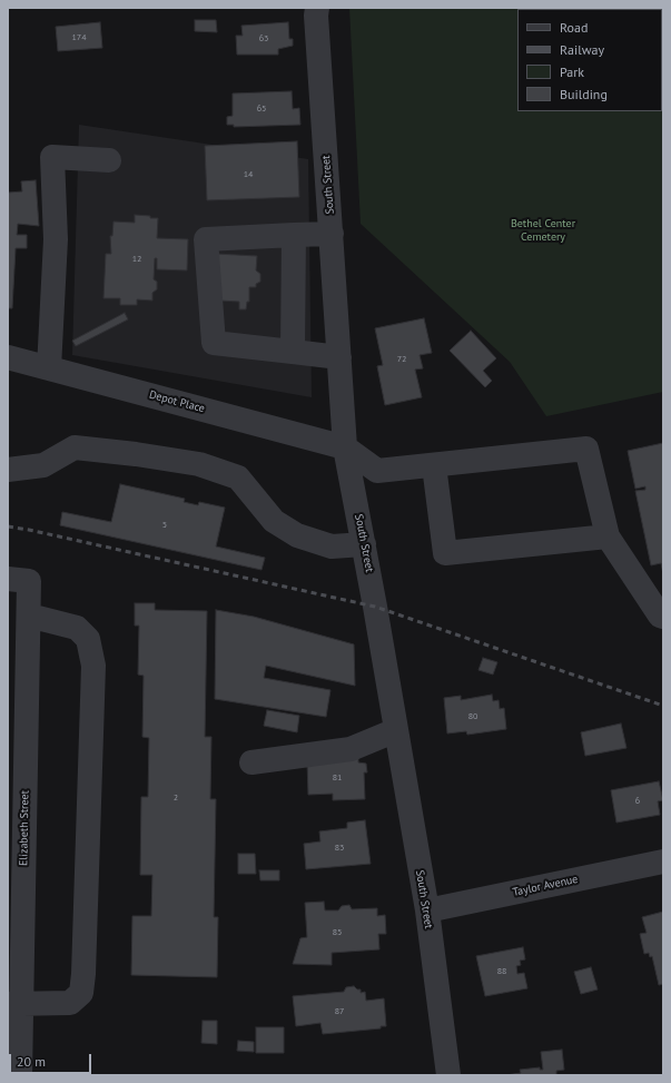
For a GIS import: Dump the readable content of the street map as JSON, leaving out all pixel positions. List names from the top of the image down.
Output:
{
  "streets": {
    "street": [
      "South Street",
      "Depot Place",
      "Elizabeth Street",
      "Taylor Avenue"
    ]
  },
  "crossings": [
    ["South Street", "Depot Place"],
    ["South Street", "Taylor Avenue"]
  ],
  "parks": ["Bethel Center Cemetery"],
  "house_numbers": [
    "174",
    "63",
    "65",
    "14",
    "12",
    "72",
    "5",
    "80",
    "81",
    "2",
    "6",
    "83",
    "85",
    "88",
    "87"
  ],
  "legend": [
    "Road",
    "Railway",
    "Park",
    "Building"
  ],
  "scale_bar": "20 m"
}
